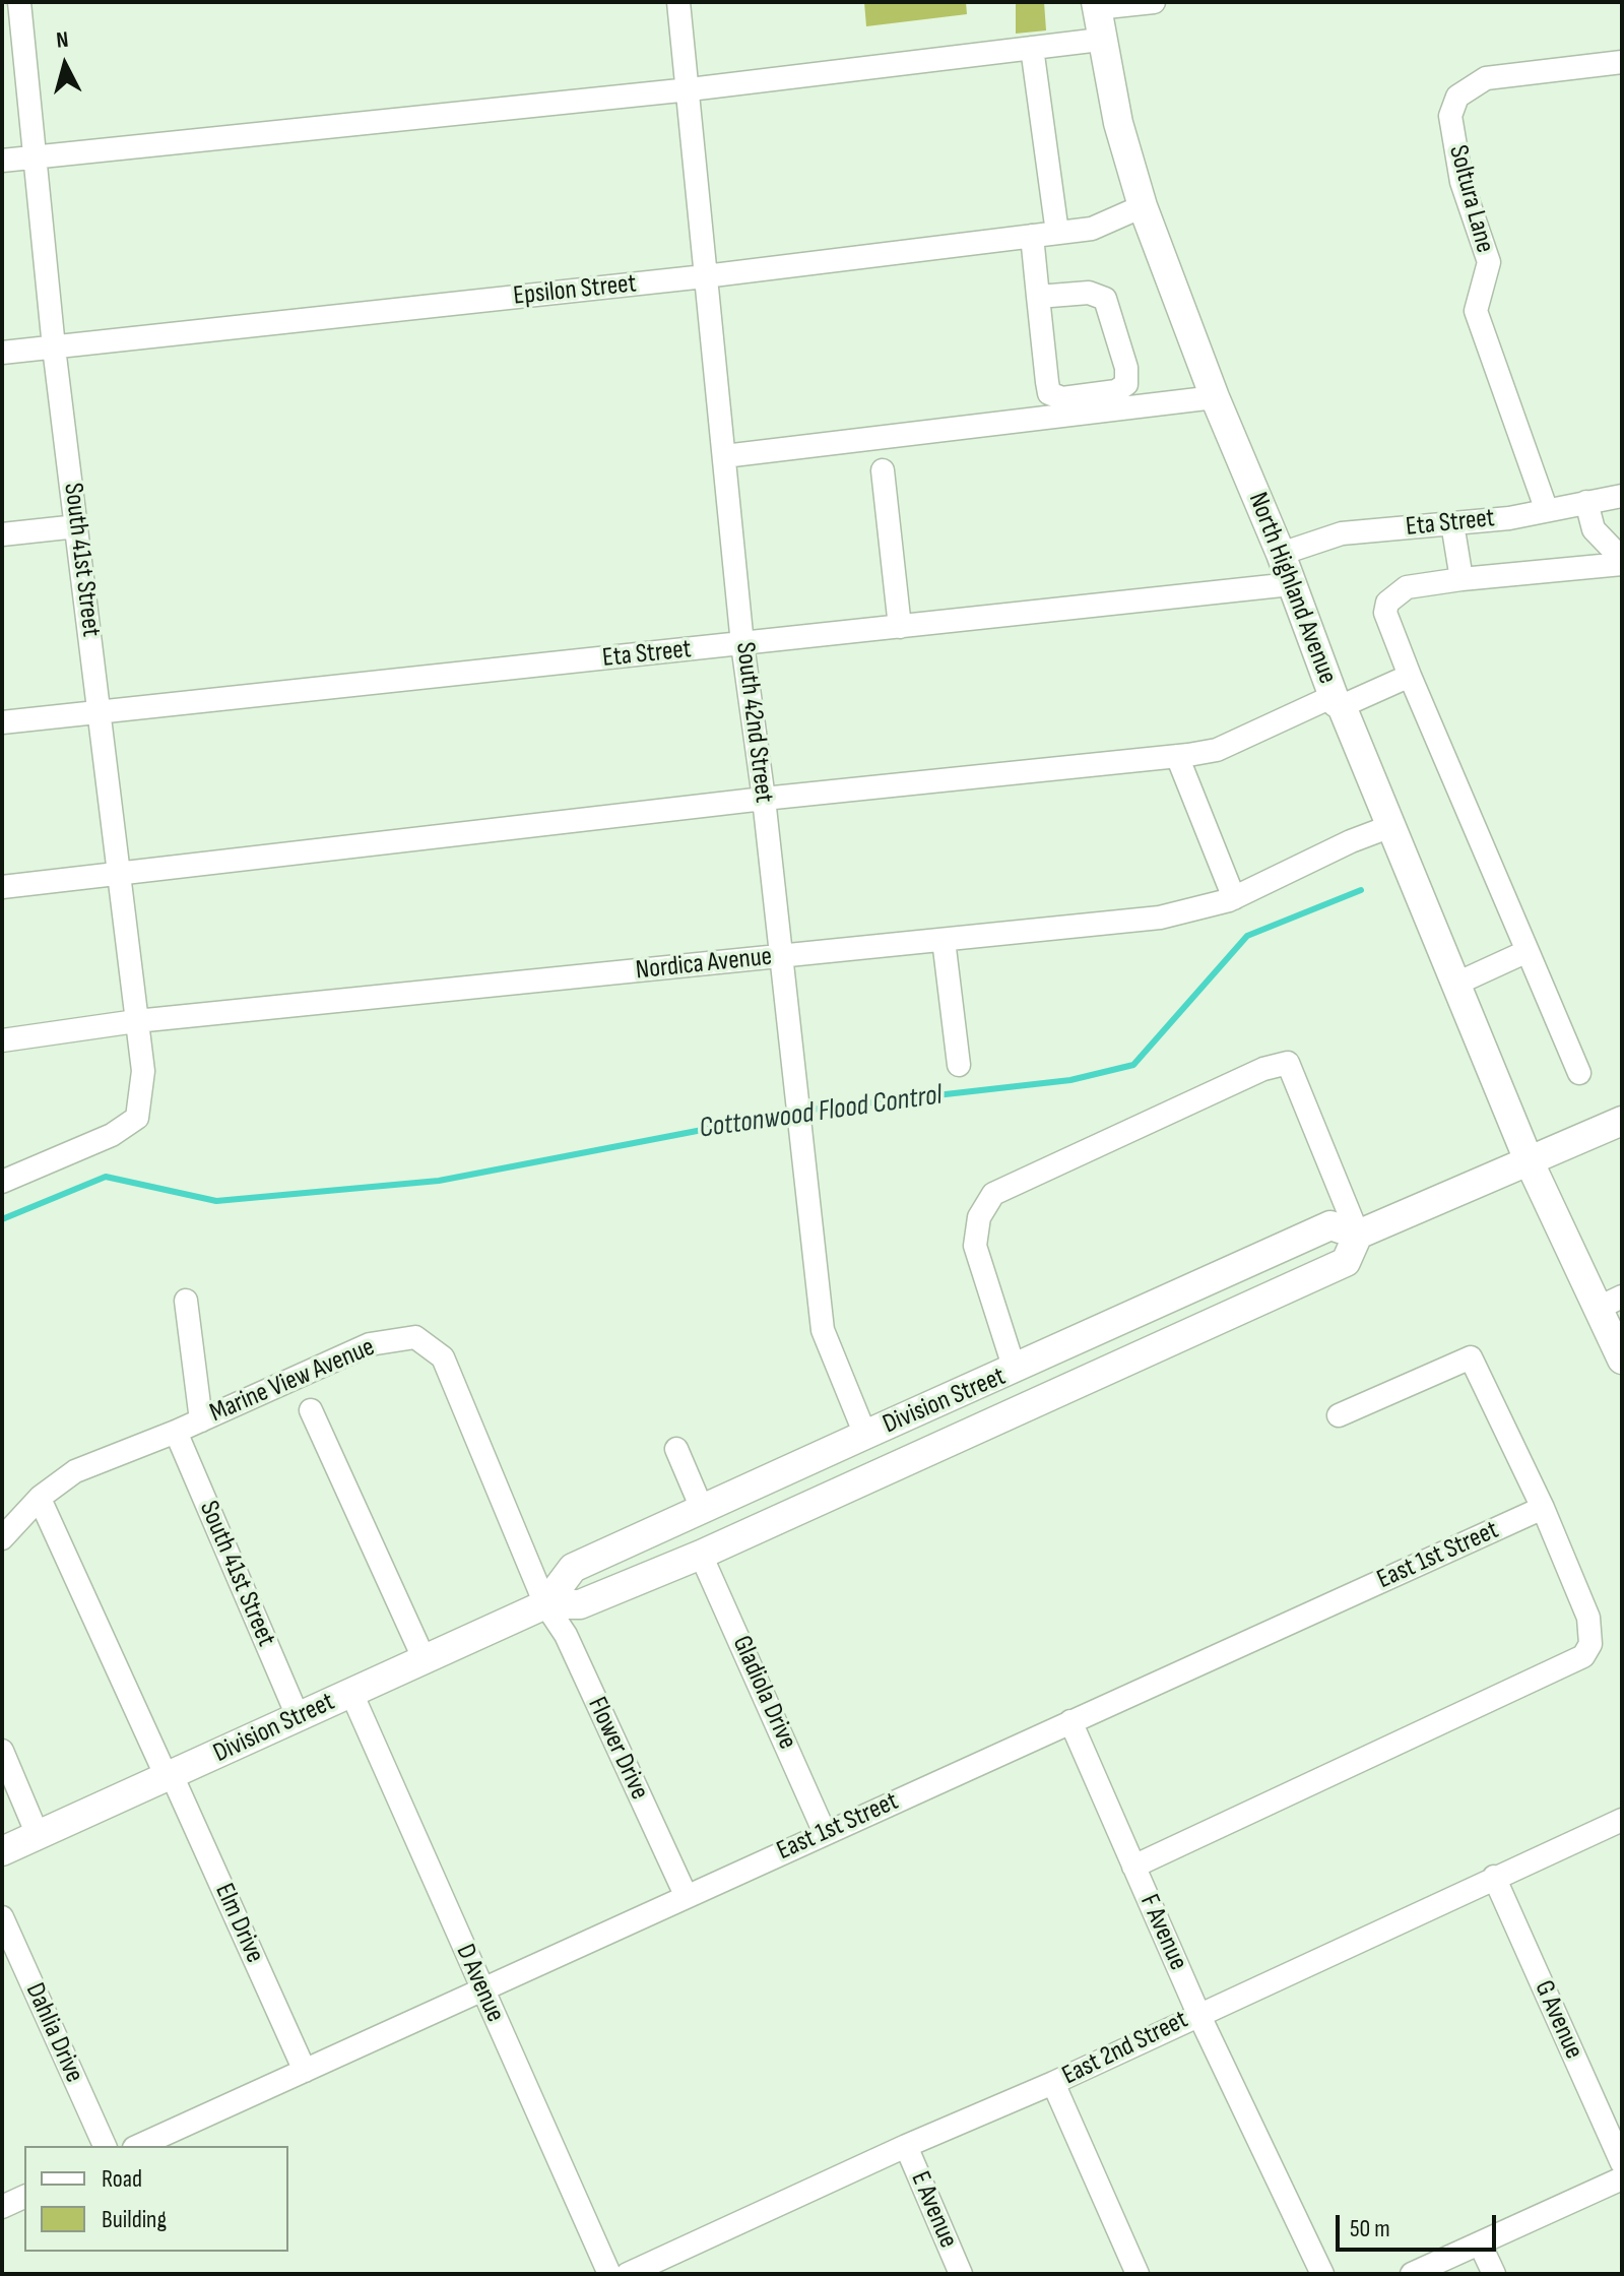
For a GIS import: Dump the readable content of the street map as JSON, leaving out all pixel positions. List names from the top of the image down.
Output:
{
  "streets": {
    "main road": ["North Highland Avenue", "Division Street"],
    "street": [
      "Soltura Lane",
      "Epsilon Street",
      "Eta Street",
      "South 41st Street",
      "South 42nd Street",
      "Nordica Avenue",
      "Marine View Avenue",
      "East 1st Street",
      "Gladiola Drive",
      "Flower Drive",
      "Elm Drive",
      "F Avenue",
      "D Avenue",
      "G Avenue",
      "Dahlia Drive",
      "East 2nd Street",
      "E Avenue"
    ]
  },
  "crossings": [
    ["Soltura Lane", "Eta Street"],
    ["Epsilon Street", "South 41st Street"],
    ["Epsilon Street", "North Highland Avenue"],
    ["Epsilon Street", "South 42nd Street"],
    ["Eta Street", "South 41st Street"],
    ["Eta Street", "North Highland Avenue"],
    ["Eta Street", "South 42nd Street"],
    ["South 41st Street", "Nordica Avenue"],
    ["South 41st Street", "Marine View Avenue"],
    ["South 41st Street", "Division Street"],
    ["North Highland Avenue", "Nordica Avenue"],
    ["North Highland Avenue", "Division Street"],
    ["South 42nd Street", "Nordica Avenue"],
    ["South 42nd Street", "Division Street"],
    ["Marine View Avenue", "Division Street"],
    ["Marine View Avenue", "Flower Drive"],
    ["Marine View Avenue", "Elm Drive"],
    ["Division Street", "Gladiola Drive"],
    ["Division Street", "Flower Drive"],
    ["Division Street", "Elm Drive"],
    ["Division Street", "D Avenue"],
    ["East 1st Street", "Gladiola Drive"],
    ["East 1st Street", "Flower Drive"],
    ["East 1st Street", "Elm Drive"],
    ["East 1st Street", "F Avenue"],
    ["East 1st Street", "D Avenue"],
    ["F Avenue", "East 2nd Street"],
    ["G Avenue", "East 2nd Street"],
    ["East 2nd Street", "E Avenue"]
  ],
  "water": ["Cottonwood Flood Control"],
  "legend": ["Road", "Building"],
  "scale_bar": "50 m",
  "north": "top"
}
